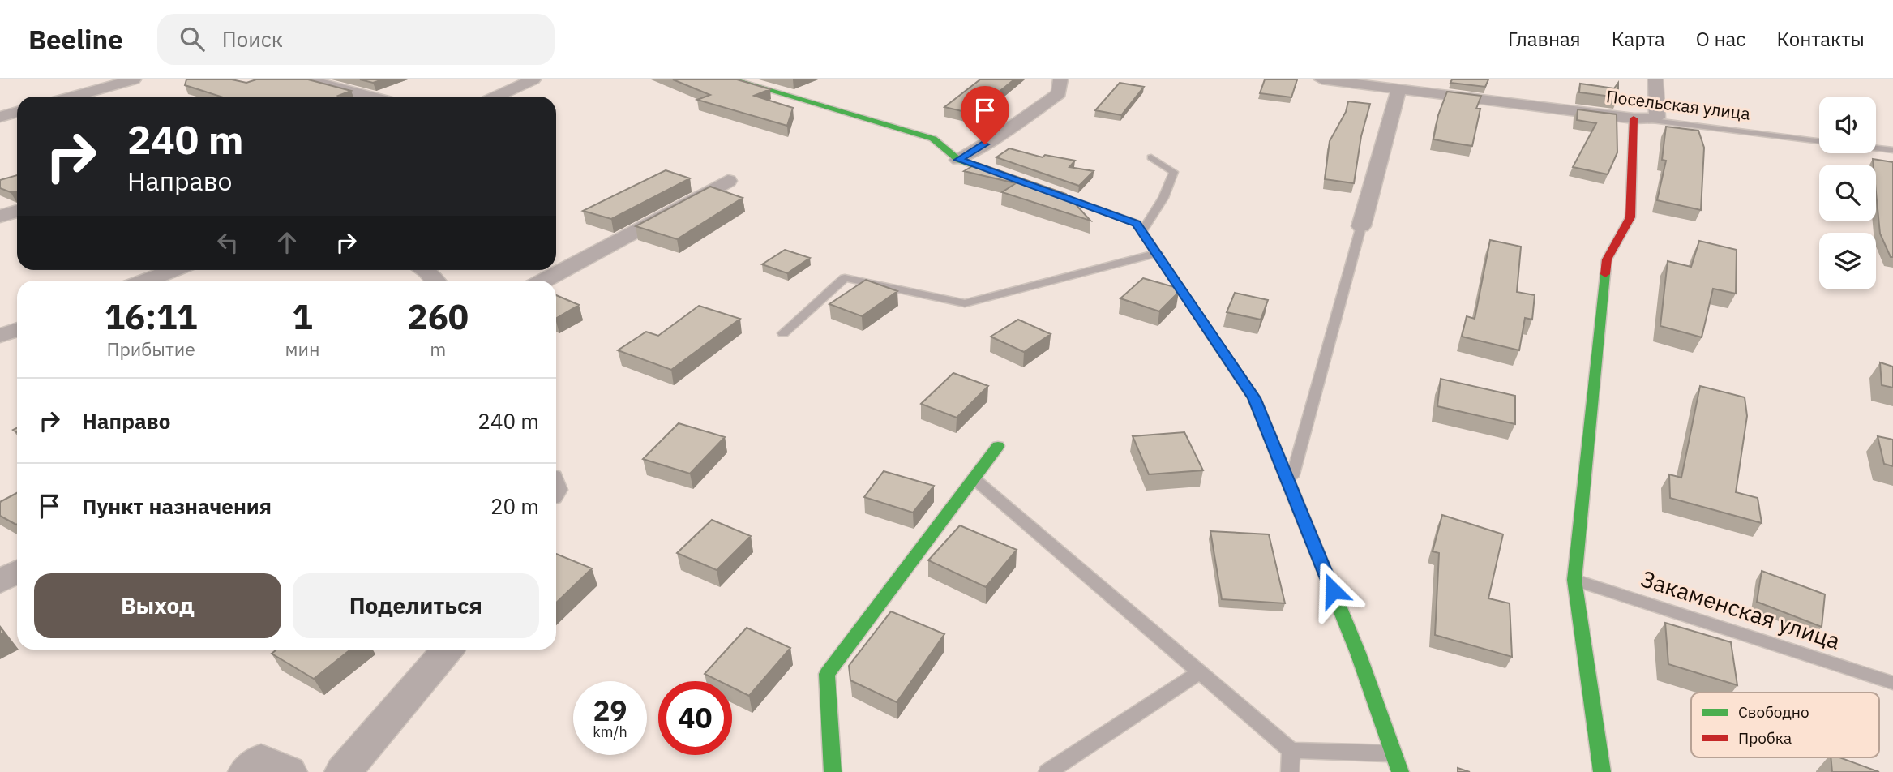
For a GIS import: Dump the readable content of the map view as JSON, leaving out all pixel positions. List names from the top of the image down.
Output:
{
  "streets": {
    "street": ["Посельская улица"],
    "lane": ["Закаменская улица"]
  },
  "legend": ["Свободно", "Пробка"],
  "page": {
    "header": "Beeline",
    "search": "Поиск",
    "nav": [
      "Главная",
      "Карта",
      "О нас",
      "Контакты"
    ],
    "turn": ["240 m", "Направо"],
    "eta": [
      "16:11",
      "Прибытие",
      "1",
      "мин",
      "260",
      "m"
    ],
    "list": [
      {
        "name": "Направо",
        "value": "240 m"
      },
      {
        "name": "Пункт назначения",
        "value": "20 m"
      }
    ],
    "buttons": ["Выход", "Поделиться"],
    "speed": "29 km/h",
    "limit": "40"
  }
}
